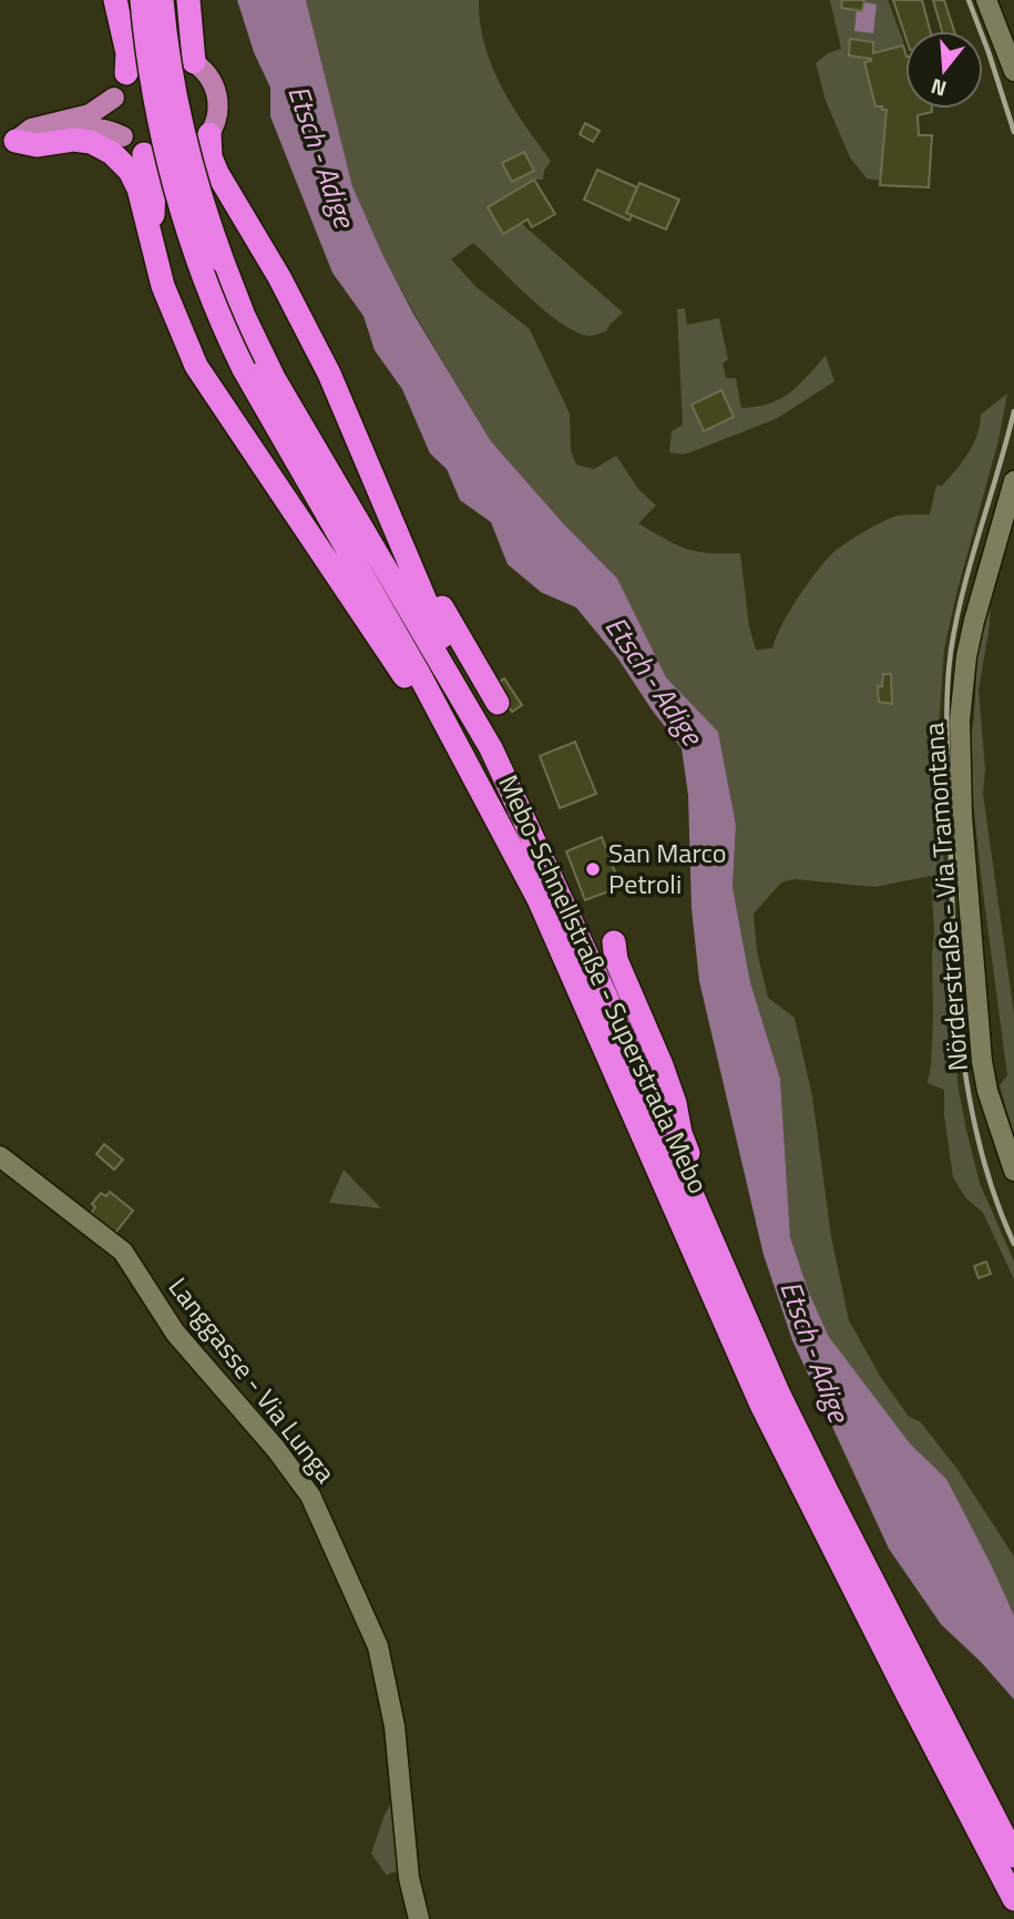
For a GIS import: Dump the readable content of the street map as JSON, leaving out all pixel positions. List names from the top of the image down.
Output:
{
  "streets": {
    "highway": ["Mebo-Schnellstraße - Superstrada Mebo"],
    "street": ["Nörderstraße - Via Tramontana", "Langgasse - Via Lunga"]
  },
  "water": ["Etsch - Adige"],
  "places": ["San Marco Petroli"],
  "north": "bottom"
}
